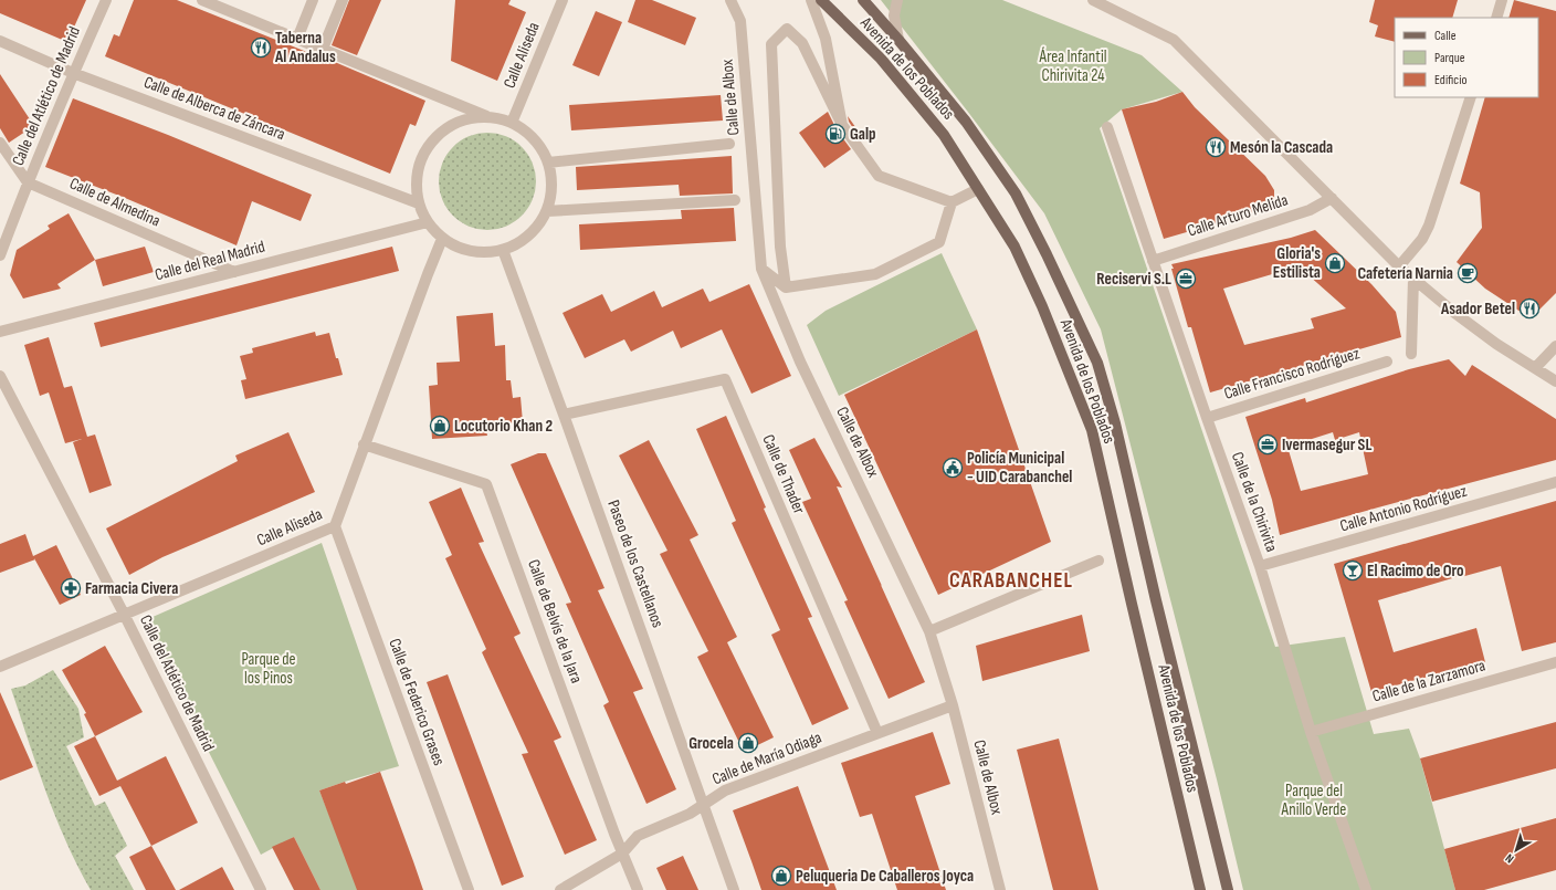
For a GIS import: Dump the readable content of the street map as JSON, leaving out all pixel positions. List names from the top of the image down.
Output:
{
  "streets": {
    "main road": ["Avenida de los Poblados"],
    "street": [
      "Calle Aliseda",
      "Calle del Atlético de Madrid",
      "Calle de Albox",
      "Calle de Alberca de Záncara",
      "Calle de Almedina",
      "Calle Arturo Melida",
      "Calle del Real Madrid",
      "Calle Francisco Rodríguez",
      "Calle de Thader",
      "Calle de la Chirivita",
      "Calle Antonio Rodríguez",
      "Paseo de los Castellanos",
      "Calle de Belvís de la Jara",
      "Calle de la Zarzamora",
      "Calle de Federico Grases",
      "Calle de María Odiaga"
    ]
  },
  "crossings": [
    ["Calle Aliseda", "Calle del Atlético de Madrid"],
    ["Calle Aliseda", "Calle de Alberca de Záncara"],
    ["Calle Aliseda", "Calle del Real Madrid"],
    ["Calle Aliseda", "Paseo de los Castellanos"],
    ["Calle Aliseda", "Calle de Belvís de la Jara"],
    ["Calle Aliseda", "Calle de Federico Grases"],
    ["Calle del Atlético de Madrid", "Calle de Alberca de Záncara"],
    ["Calle del Atlético de Madrid", "Calle de Almedina"],
    ["Calle de Albox", "Calle de María Odiaga"],
    ["Calle de Alberca de Záncara", "Calle del Real Madrid"],
    ["Calle de Alberca de Záncara", "Paseo de los Castellanos"],
    ["Calle de Almedina", "Calle del Real Madrid"],
    ["Calle Arturo Melida", "Calle de la Chirivita"],
    ["Calle del Real Madrid", "Paseo de los Castellanos"],
    ["Calle Francisco Rodríguez", "Calle de la Chirivita"],
    ["Calle de Thader", "Paseo de los Castellanos"],
    ["Calle de Thader", "Calle de María Odiaga"],
    ["Calle de la Chirivita", "Calle Antonio Rodríguez"],
    ["Calle de la Chirivita", "Calle de la Zarzamora"],
    ["Paseo de los Castellanos", "Calle de María Odiaga"],
    ["Calle de Belvís de la Jara", "Calle de María Odiaga"]
  ],
  "districts": ["CARABANCHEL"],
  "parks": ["Área Infantil Chirivita 24", "Parque de los Pinos", "Parque del Anillo Verde"],
  "places": {
    "restaurant": ["Taberna Al Andalus", "Mesón la Cascada", "Asador Betel"],
    "fuel station": ["Galp"],
    "shop": [
      "Gloria's Estilista",
      "Locutorio Khan 2",
      "Grocela",
      "Peluqueria De Caballeros Joyca"
    ],
    "cafe": ["Cafetería Narnia"],
    "office": ["Reciservi S.L", "Ivermasegur SL"],
    "public building": ["Policía Municipal - UID Carabanchel"],
    "bar": ["El Racimo de Oro"],
    "pharmacy": ["Farmacia Civera"]
  },
  "legend": ["Calle", "Parque", "Edificio"],
  "north": "bottom left"
}
